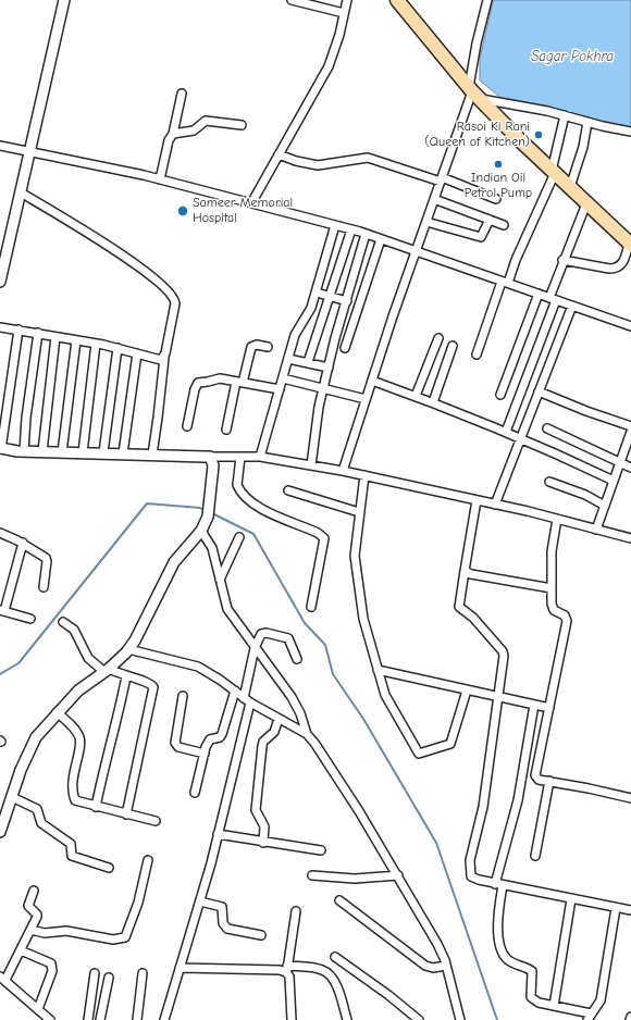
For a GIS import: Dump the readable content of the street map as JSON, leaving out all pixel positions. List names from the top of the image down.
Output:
{
  "water": ["Sagar Pokhra"],
  "places": ["Rasoi Ki Rani (Queen of Kitchen)", "Indian Oil Petrol Pump", "Sameer Memorial Hospital"]
}
